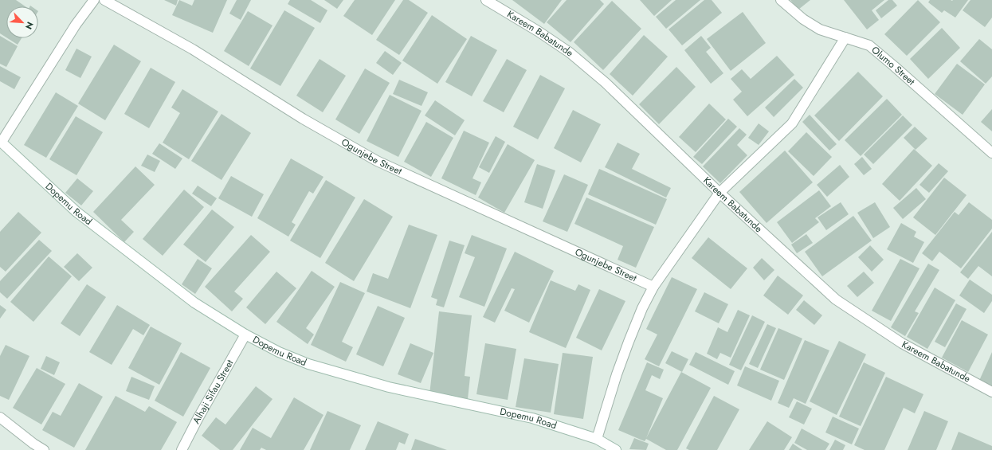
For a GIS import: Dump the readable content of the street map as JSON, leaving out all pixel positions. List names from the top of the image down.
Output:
{
  "streets": {
    "street": [
      "Kareem Babatunde",
      "Olumo Street",
      "Ogunjebe Street",
      "Dopemu Road",
      "Alhaji Sifau Street"
    ]
  },
  "crossings": [
    ["Dopemu Road", "Alhaji Sifau Street"]
  ],
  "north": "bottom right"
}
